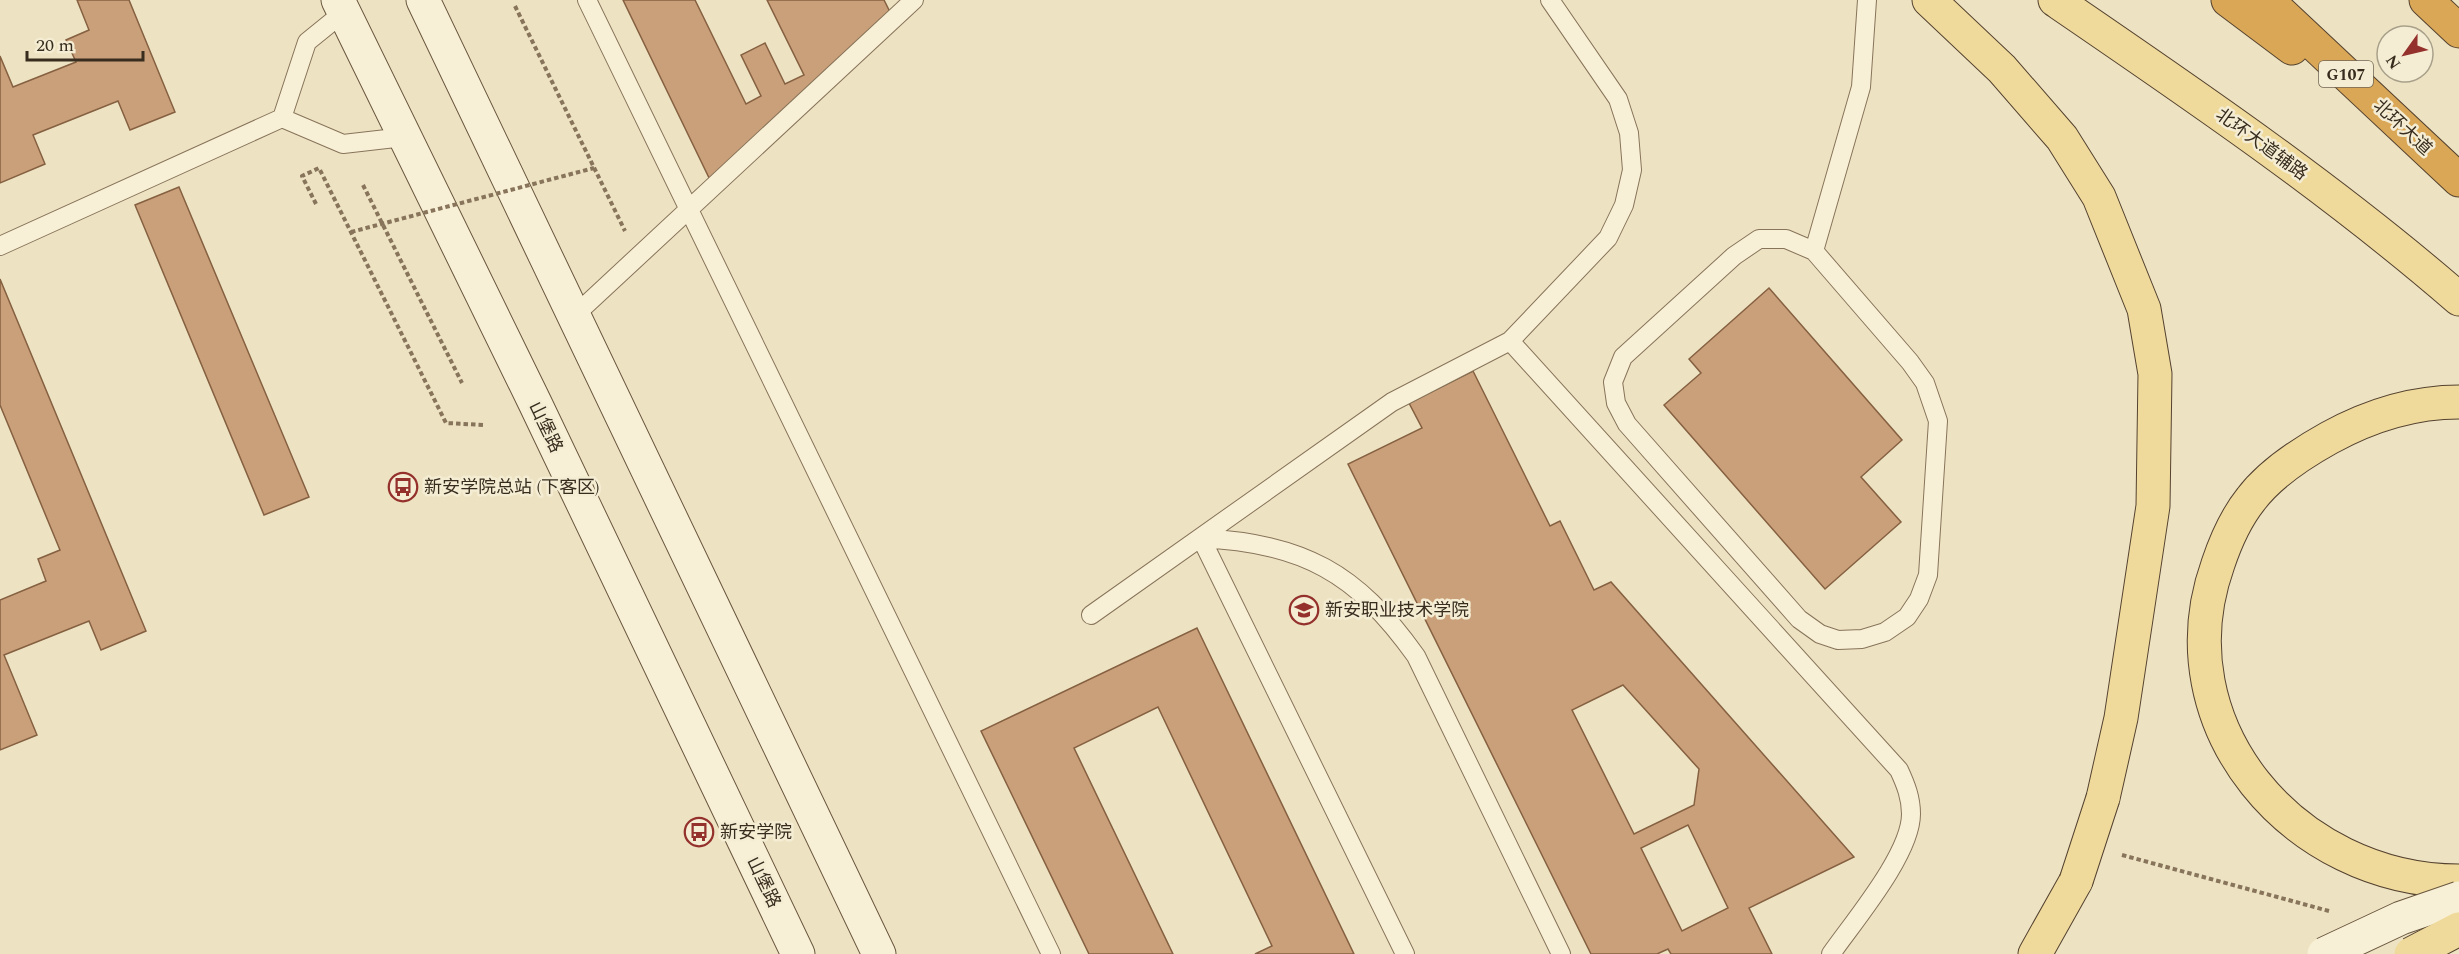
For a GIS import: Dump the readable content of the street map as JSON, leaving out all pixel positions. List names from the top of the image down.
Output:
{
  "streets": {
    "highway": ["G107", "北环大道"],
    "main road": ["北环大道辅路", "山堡路"]
  },
  "places": {
    "bus stop": ["新安学院总站 (下客区)", "新安学院"],
    "school or university": ["新安职业技术学院"]
  },
  "scale_bar": "20 m",
  "north": "bottom left"
}
